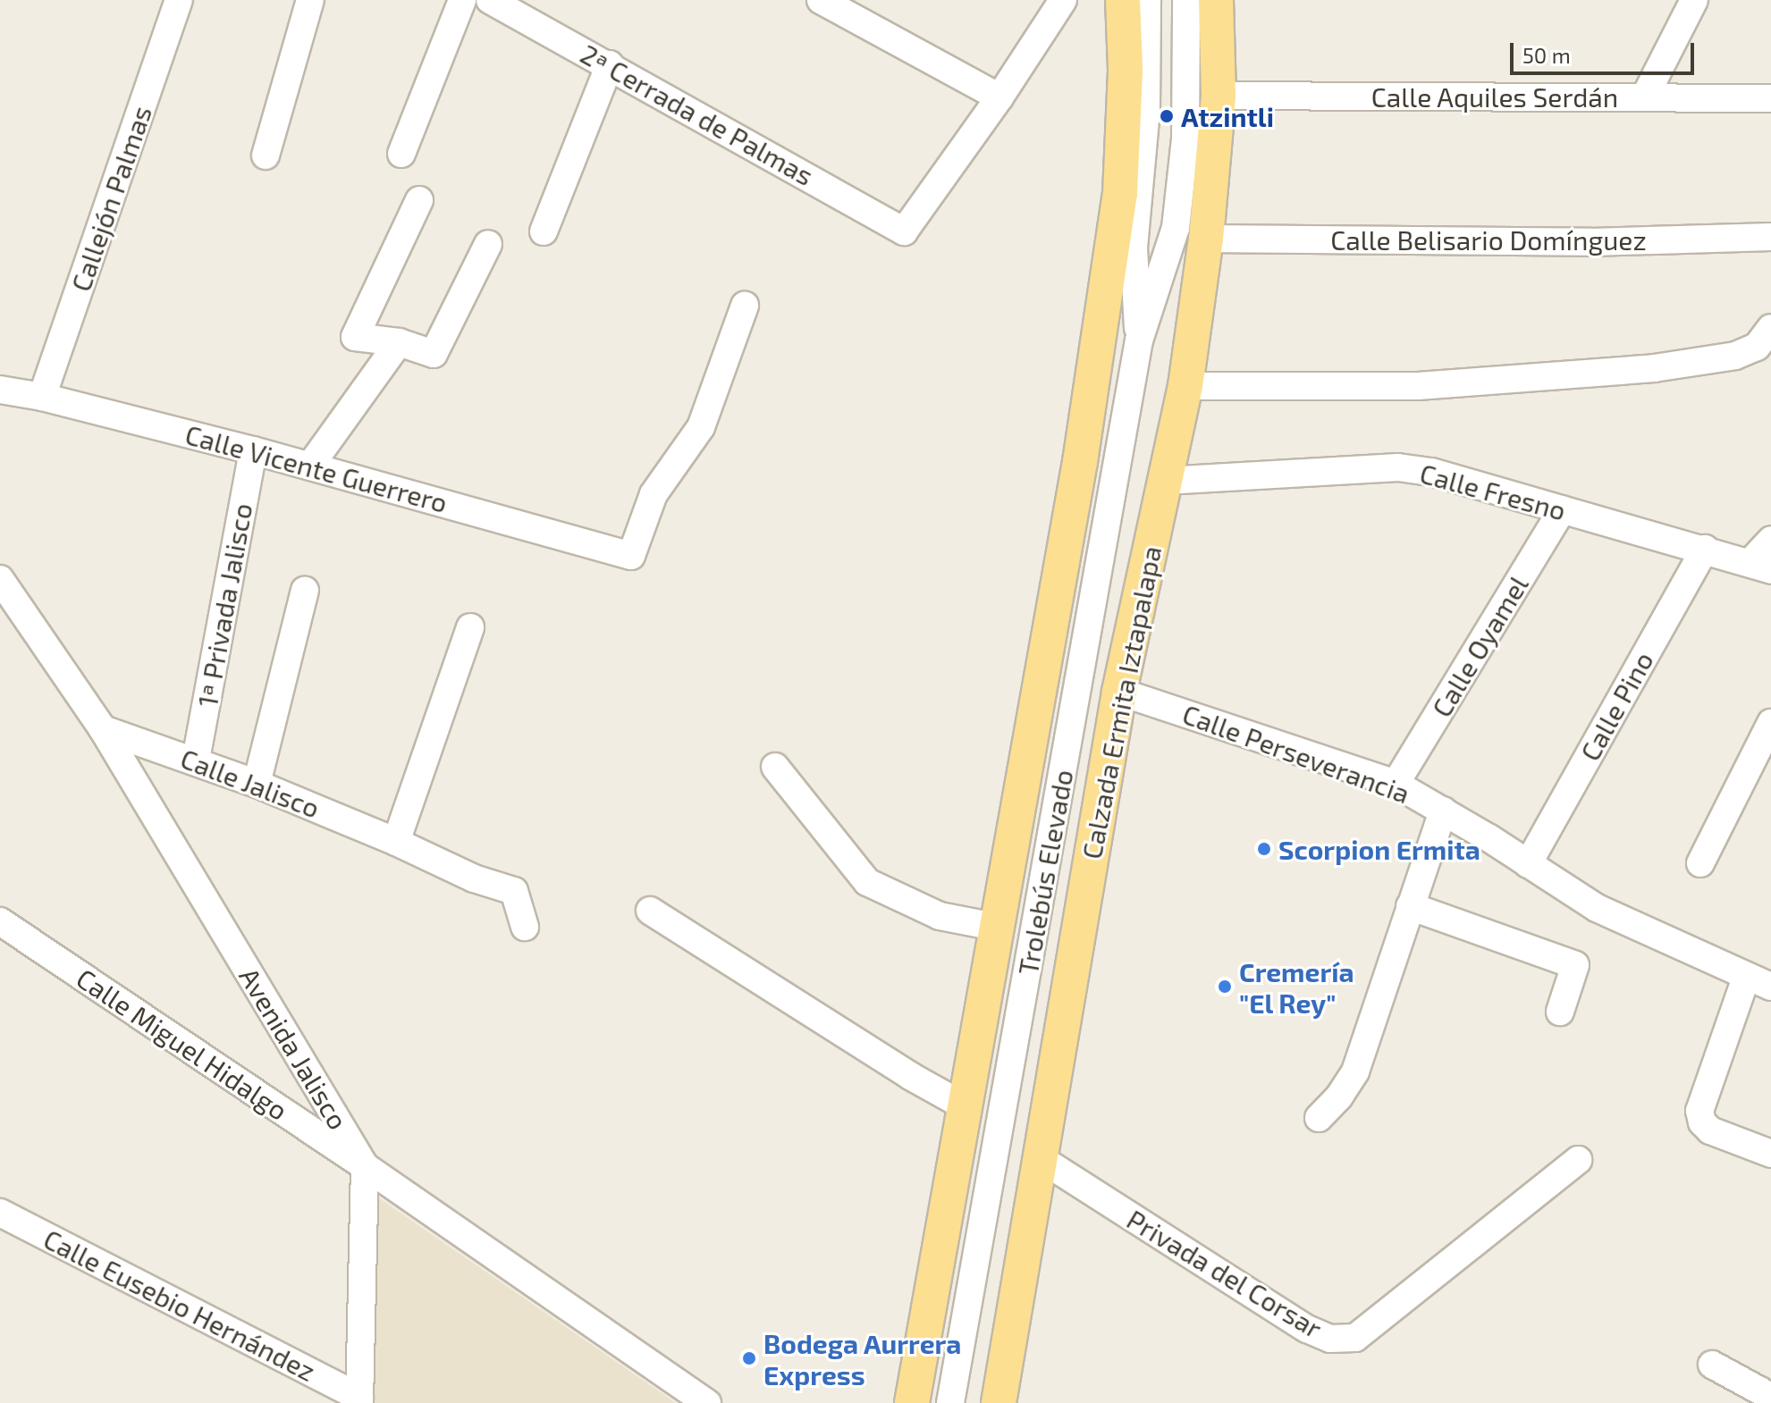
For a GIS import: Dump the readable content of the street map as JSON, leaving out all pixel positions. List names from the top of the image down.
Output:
{
  "streets": {
    "main road": ["Calzada Ermita Iztapalapa"],
    "street": [
      "Calle Aquiles Serdán",
      "2ª Cerrada de Palmas",
      "Callejón Palmas",
      "Calle Belisario Domínguez",
      "Calle Vicente Guerrero",
      "Calle Fresno",
      "1ª Privada Jalisco",
      "Calle Oyamel",
      "Calle Pino",
      "Calle Perseverancia",
      "Calle Jalisco",
      "Trolebús Elevado",
      "Calle Miguel Hidalgo",
      "Avenida Jalisco",
      "Privada del Corsar",
      "Calle Eusebio Hernández"
    ]
  },
  "crossings": [
    ["Calle Aquiles Serdán", "Calzada Ermita Iztapalapa"],
    ["Callejón Palmas", "Calle Vicente Guerrero"],
    ["Calle Belisario Domínguez", "Calzada Ermita Iztapalapa"],
    ["Calle Vicente Guerrero", "1ª Privada Jalisco"],
    ["Calle Fresno", "Calle Oyamel"],
    ["Calle Fresno", "Calzada Ermita Iztapalapa"],
    ["Calle Fresno", "Calle Pino"],
    ["1ª Privada Jalisco", "Calle Jalisco"],
    ["Calle Oyamel", "Calle Perseverancia"],
    ["Calzada Ermita Iztapalapa", "Calle Perseverancia"],
    ["Calzada Ermita Iztapalapa", "Privada del Corsar"],
    ["Calle Pino", "Calle Perseverancia"],
    ["Calle Jalisco", "Avenida Jalisco"],
    ["Calle Miguel Hidalgo", "Avenida Jalisco"]
  ],
  "places": [
    "Atzintli",
    "Scorpion Ermita",
    "Cremería \"El Rey\"",
    "Bodega Aurrera Express"
  ],
  "scale_bar": "50 m"
}
